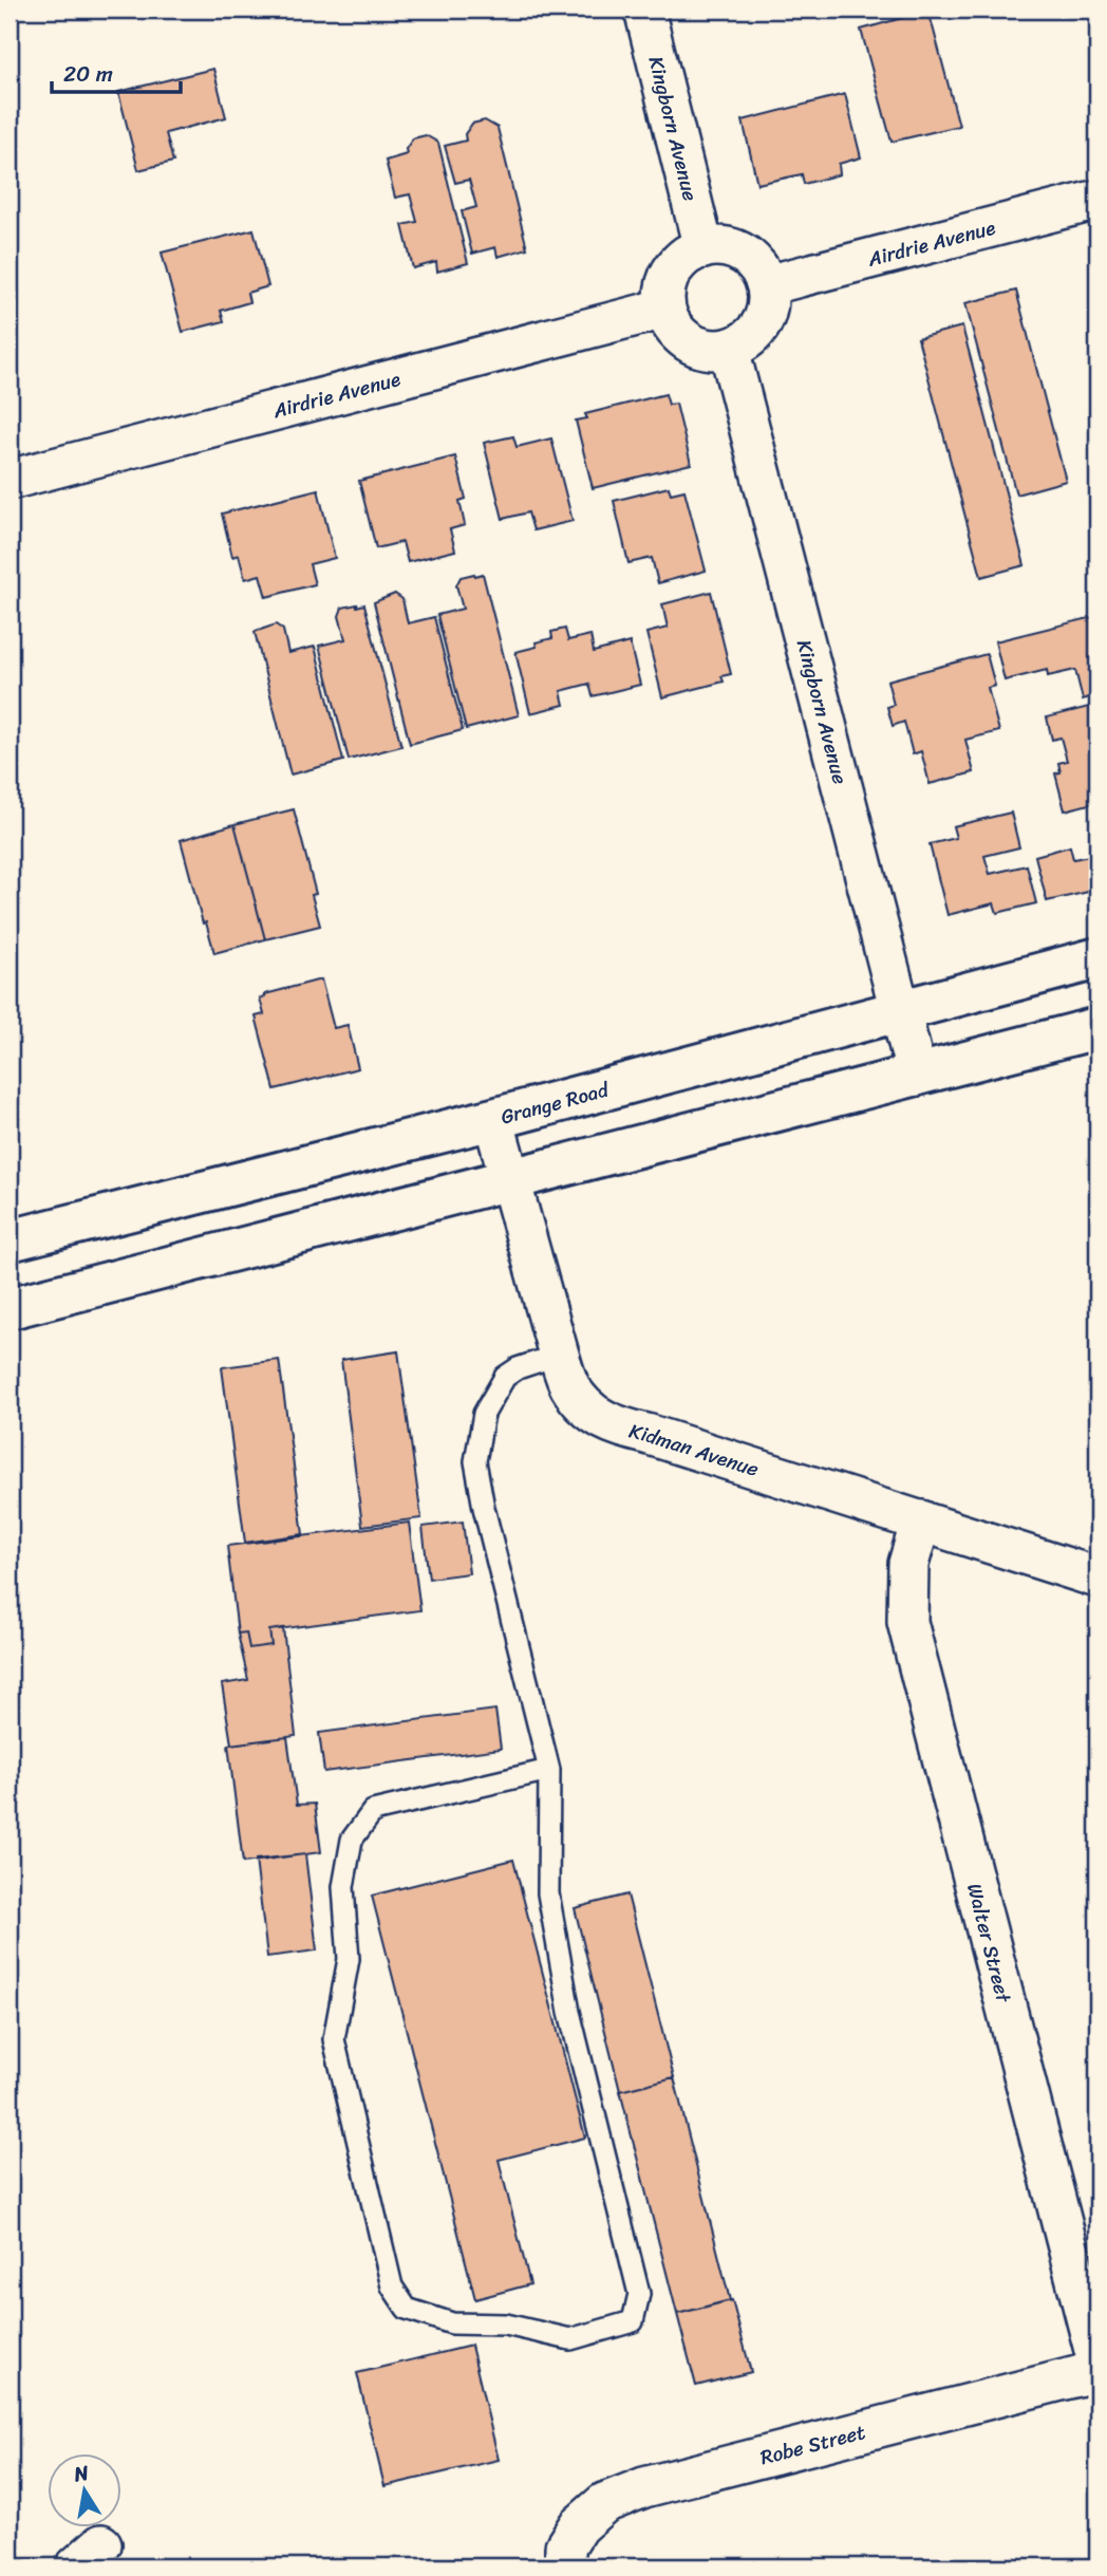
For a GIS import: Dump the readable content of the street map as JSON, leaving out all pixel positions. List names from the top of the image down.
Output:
{
  "streets": {
    "main road": ["Grange Road"],
    "street": [
      "Kingborn Avenue",
      "Airdrie Avenue",
      "Kidman Avenue",
      "Walter Street",
      "Robe Street"
    ]
  },
  "crossings": [
    ["Kingborn Avenue", "Airdrie Avenue"],
    ["Kingborn Avenue", "Grange Road"],
    ["Grange Road", "Kidman Avenue"],
    ["Kidman Avenue", "Walter Street"]
  ],
  "scale_bar": "20 m",
  "north": "top"
}
